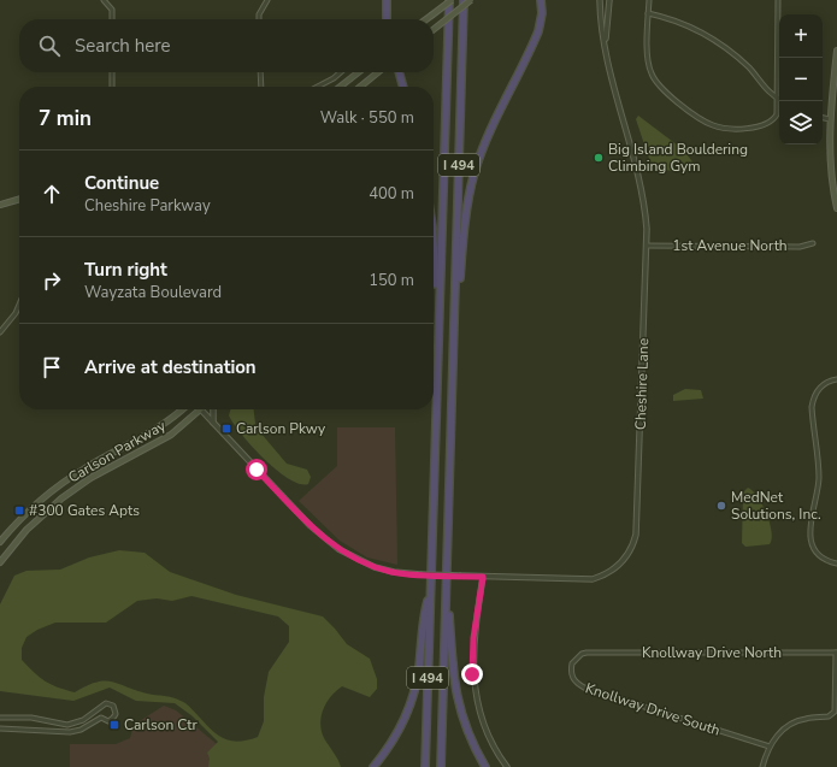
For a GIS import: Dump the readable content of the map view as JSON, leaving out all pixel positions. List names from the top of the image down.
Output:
{
  "streets": {
    "highway": ["I 494"],
    "main road": ["Carlson Parkway"],
    "street": [
      "1st Avenue North",
      "Cheshire Lane",
      "Knollway Drive North",
      "Knollway Drive South"
    ]
  },
  "crossings": [
    ["1st Avenue North", "Cheshire Lane"],
    ["Cheshire Lane", "Carlson Parkway"],
    ["Knollway Drive North", "Knollway Drive South"]
  ],
  "places": {
    "other": ["Big Island Bouldering Climbing Gym", "MedNet Solutions, Inc."],
    "transit": ["Carlson Pkwy", "#300 Gates Apts", "Carlson Ctr"]
  },
  "page": {
    "map_buttons": ["+", "−"],
    "search": "Search here",
    "heading": ["7 min", "Walk · 550 m"],
    "list": [
      ["Continue", "Cheshire Parkway", "400 m"],
      ["Turn right", "Wayzata Boulevard", "150 m"],
      "Arrive at destination"
    ]
  }
}
